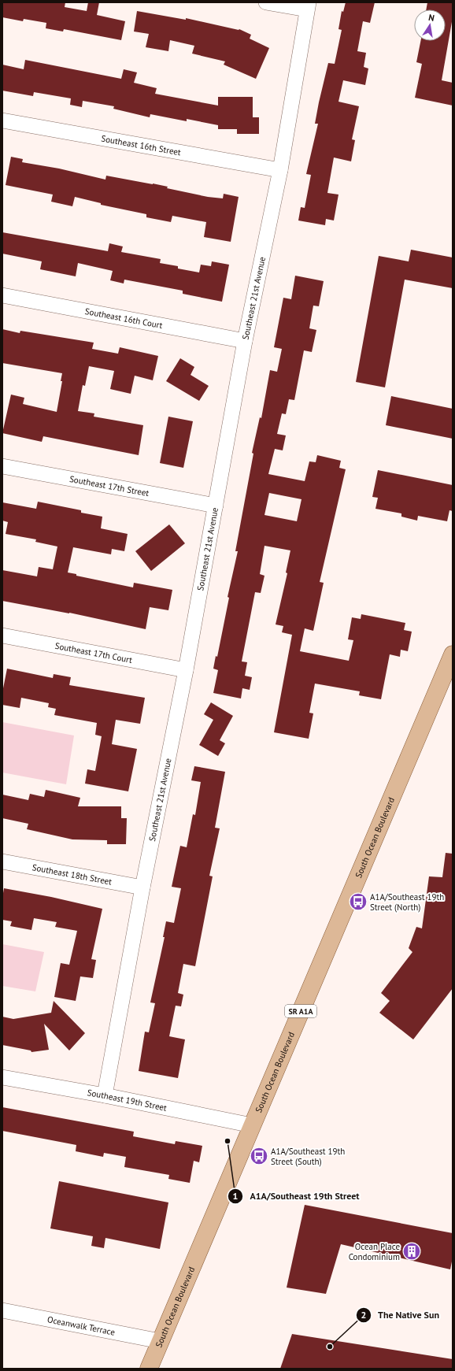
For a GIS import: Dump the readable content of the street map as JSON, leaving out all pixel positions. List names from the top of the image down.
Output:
{
  "streets": {
    "main road": ["South Ocean Boulevard", "SR A1A"],
    "street": [
      "Southeast 16th Street",
      "Southeast 21st Avenue",
      "Southeast 16th Court",
      "Southeast 17th Street",
      "Southeast 17th Court",
      "Southeast 18th Street",
      "Southeast 19th Street",
      "Oceanwalk Terrace"
    ]
  },
  "crossings": [
    ["Southeast 16th Street", "Southeast 21st Avenue"],
    ["Southeast 21st Avenue", "Southeast 16th Court"],
    ["Southeast 21st Avenue", "Southeast 17th Street"],
    ["Southeast 21st Avenue", "Southeast 17th Court"],
    ["Southeast 21st Avenue", "Southeast 18th Street"],
    ["Southeast 21st Avenue", "Southeast 19th Street"],
    ["South Ocean Boulevard", "Southeast 19th Street"],
    ["South Ocean Boulevard", "Oceanwalk Terrace"]
  ],
  "places": {
    "bus stop": ["A1A/Southeast 19th Street (North)", "A1A/Southeast 19th Street (South)"],
    "other": ["A1A/Southeast 19th Street", "The Native Sun"],
    "building": ["Ocean Place Condominium"]
  },
  "north": "top"
}
